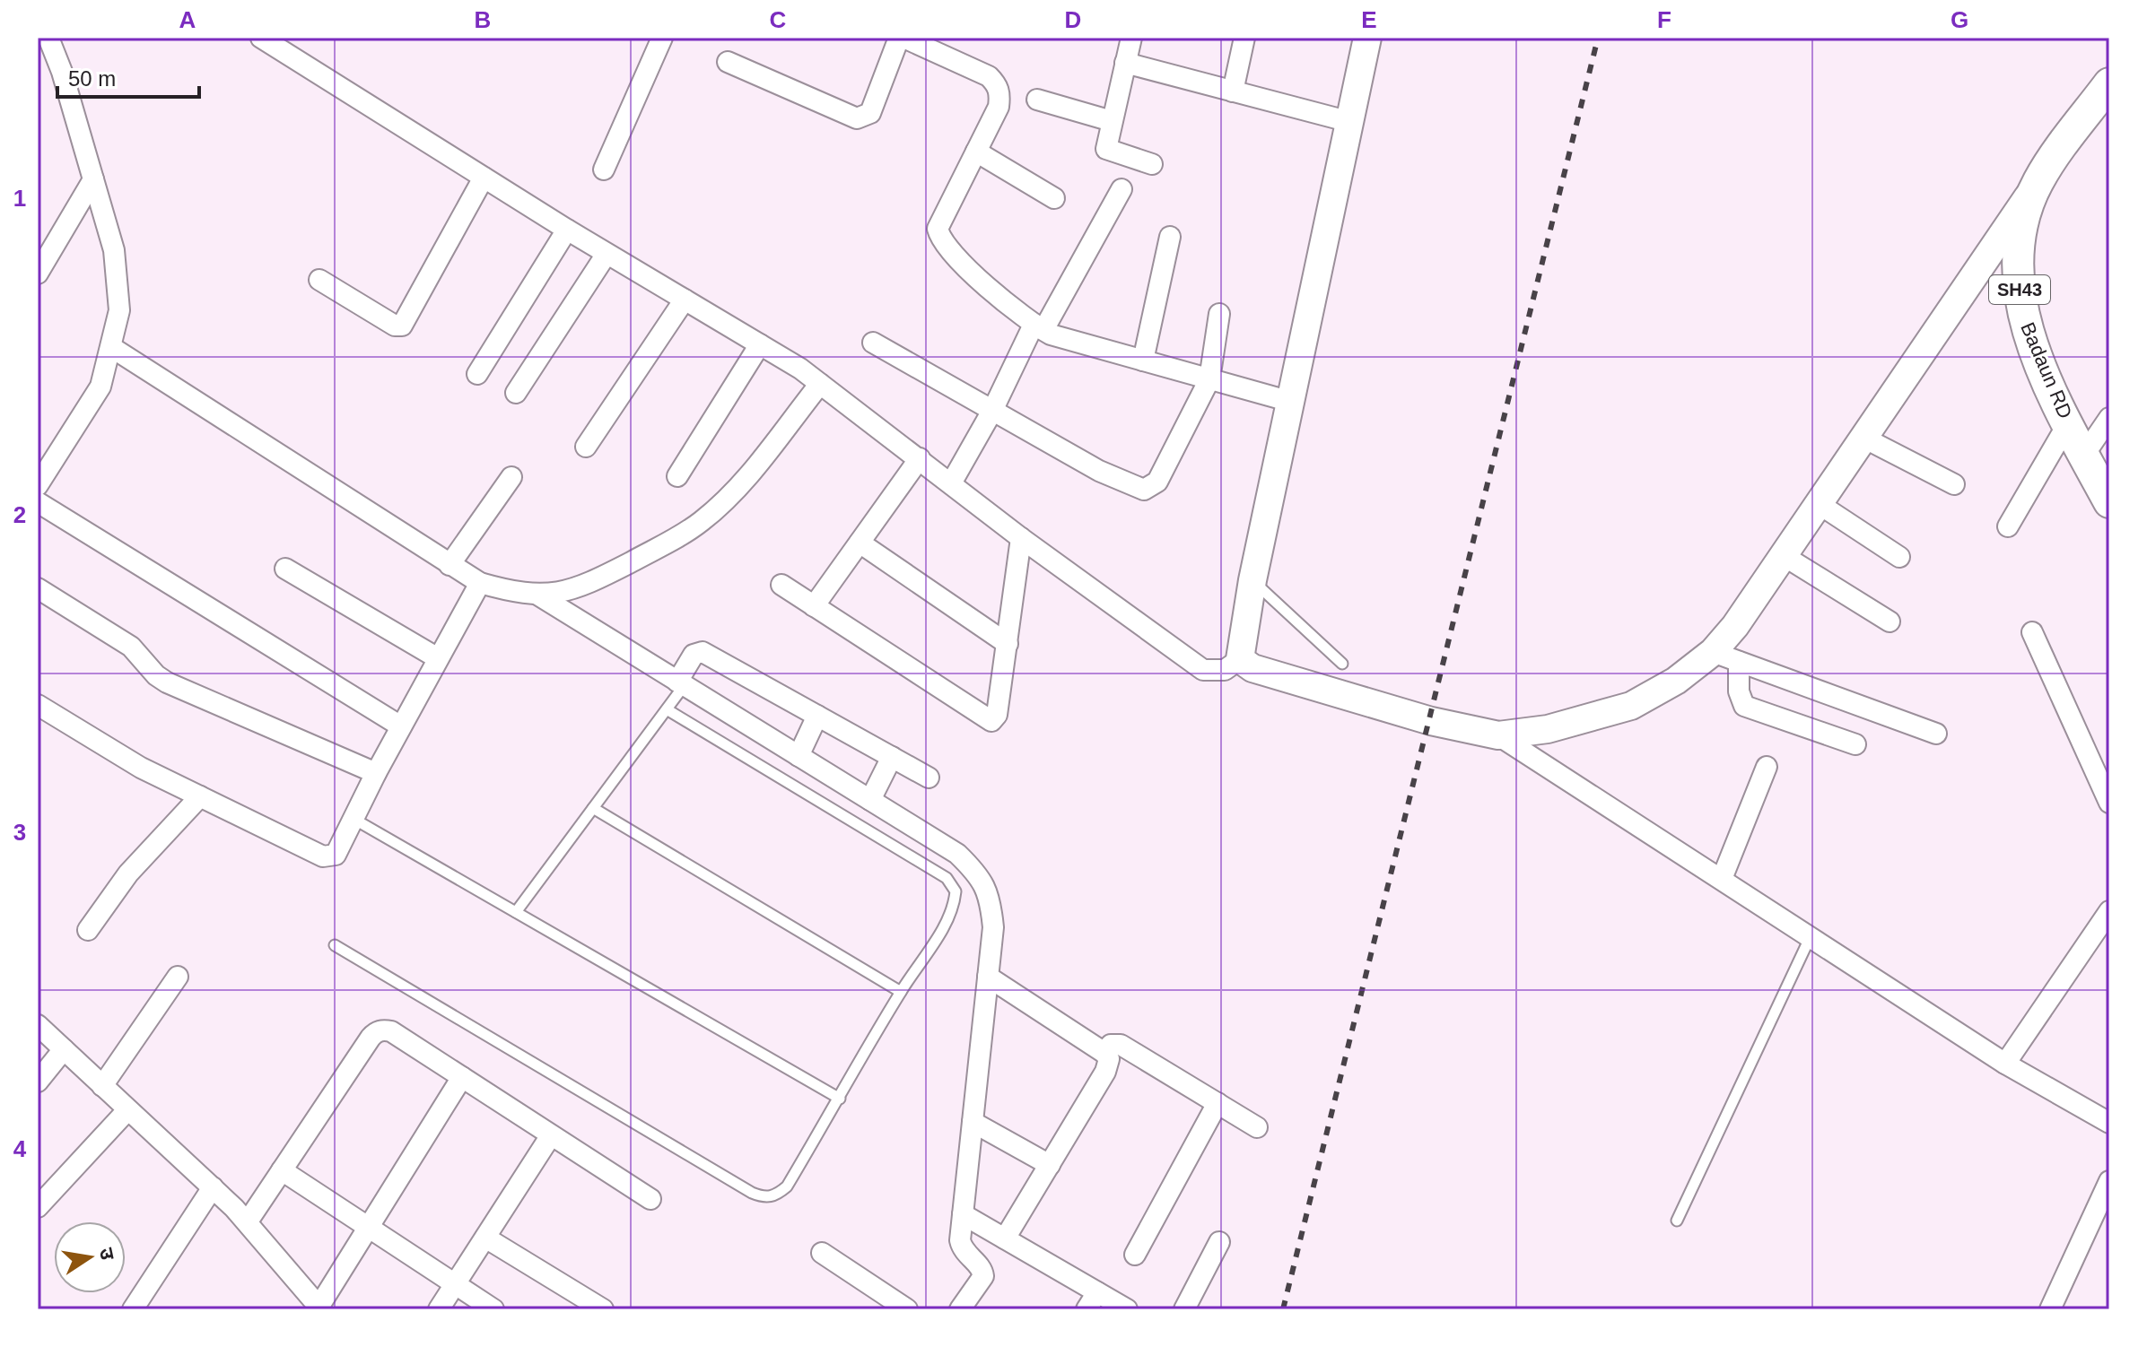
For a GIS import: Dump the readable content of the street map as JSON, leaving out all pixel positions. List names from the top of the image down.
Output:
{
  "streets": {
    "main road": ["SH43", "Badaun RD"]
  },
  "scale_bar": "50 m",
  "north": "right",
  "grid": {
    "columns": [
      "A",
      "B",
      "C",
      "D",
      "E",
      "F",
      "G"
    ],
    "rows": [
      "1",
      "2",
      "3",
      "4"
    ]
  }
}
